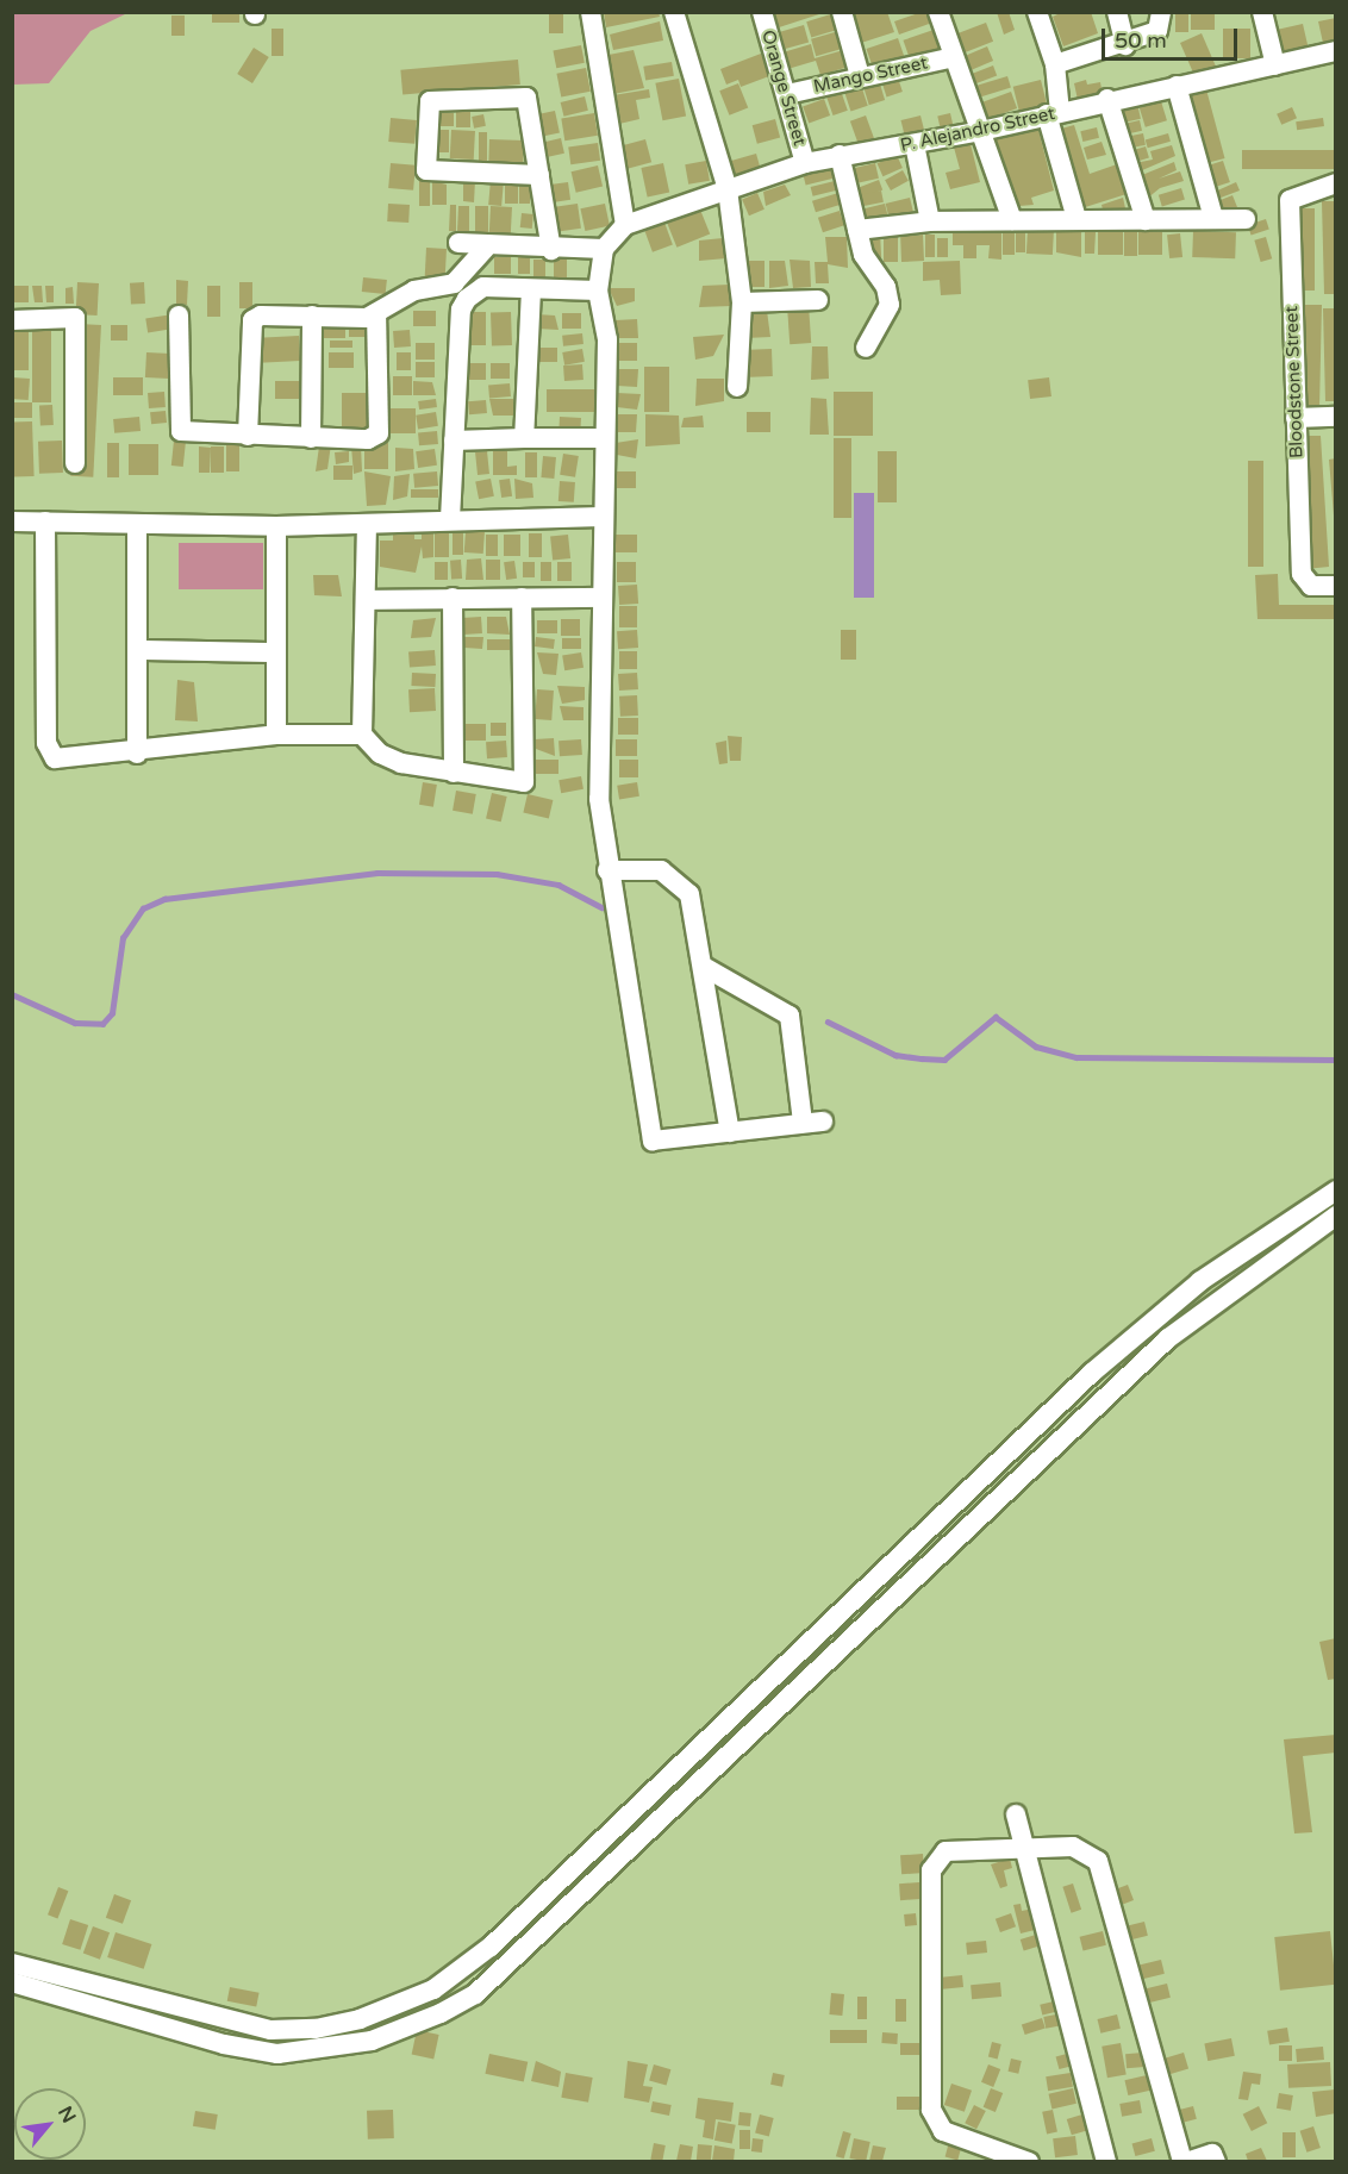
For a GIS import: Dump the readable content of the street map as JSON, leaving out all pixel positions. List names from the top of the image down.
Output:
{
  "streets": {
    "street": [
      "Mango Street",
      "Orange Street",
      "P. Alejandro Street",
      "Bloodstone Street"
    ]
  },
  "crossings": [
    ["Mango Street", "Orange Street"],
    ["Orange Street", "P. Alejandro Street"]
  ],
  "scale_bar": "50 m",
  "north": "top right"
}
